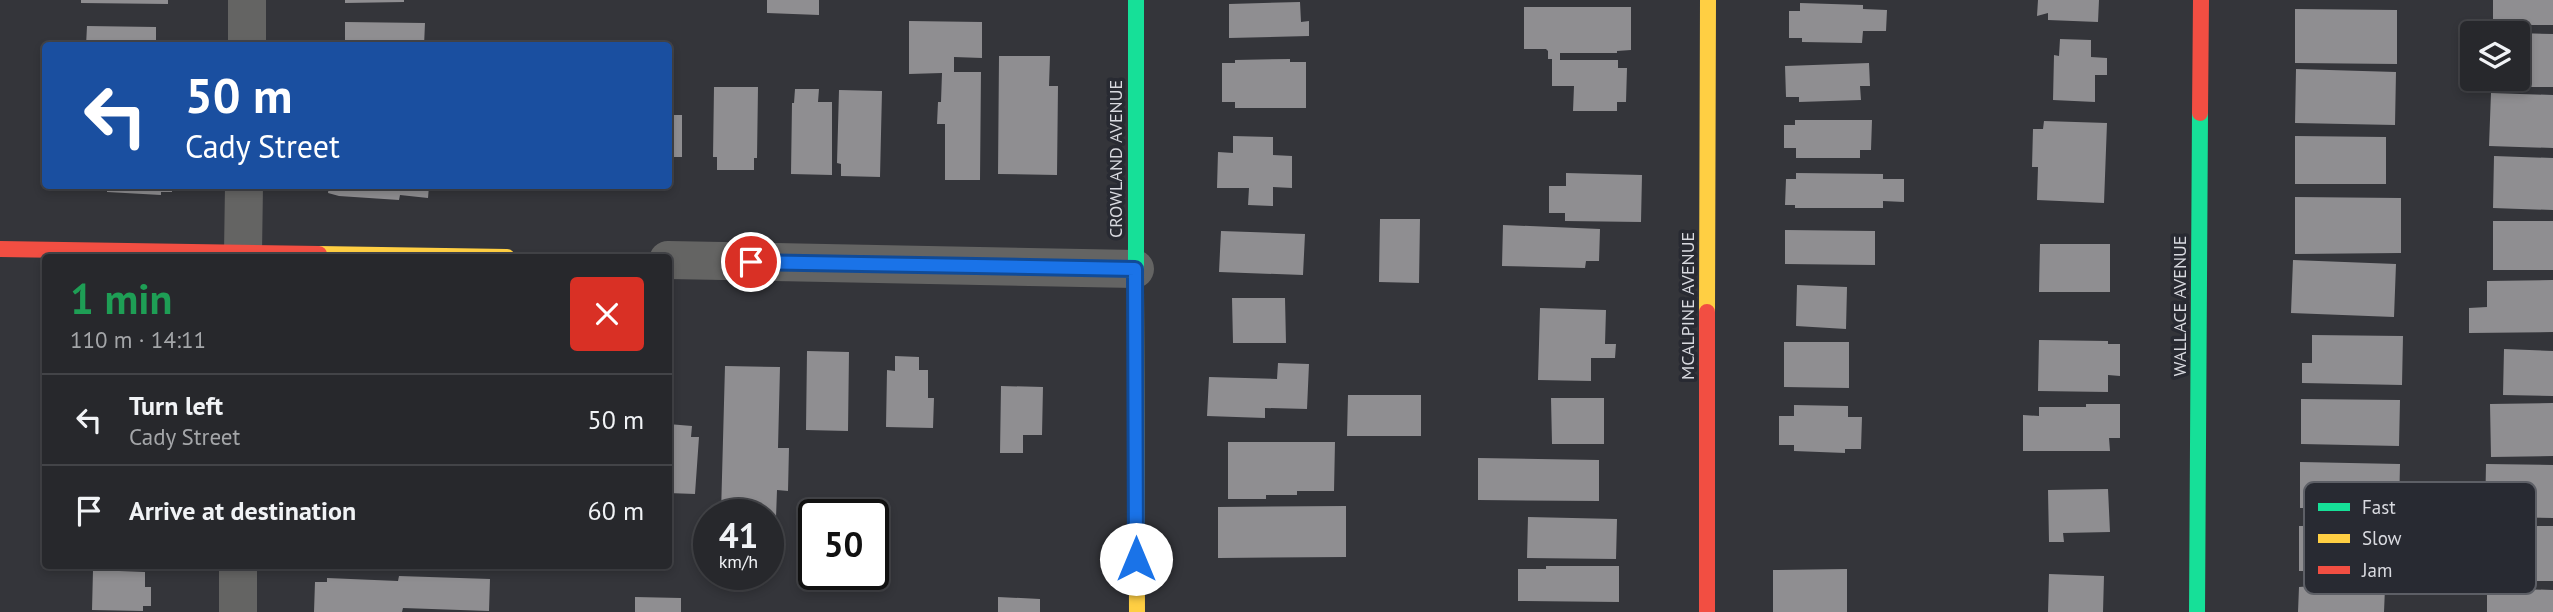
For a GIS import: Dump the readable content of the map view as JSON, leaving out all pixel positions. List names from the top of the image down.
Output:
{
  "streets": {
    "street": ["CROWLAND AVENUE", "MCALPINE AVENUE", "WALLACE AVENUE"]
  },
  "legend": ["Fast", "Slow", "Jam"],
  "page": {
    "turn": ["50 m", "Cady Street"],
    "heading": ["1 min", "110 m · 14:11"],
    "list": [
      {
        "name": "Turn left",
        "note": "Cady Street",
        "value": "50 m"
      },
      {
        "name": "Arrive at destination",
        "value": "60 m"
      }
    ],
    "speed": "41 km/h",
    "limit": "50"
  }
}
